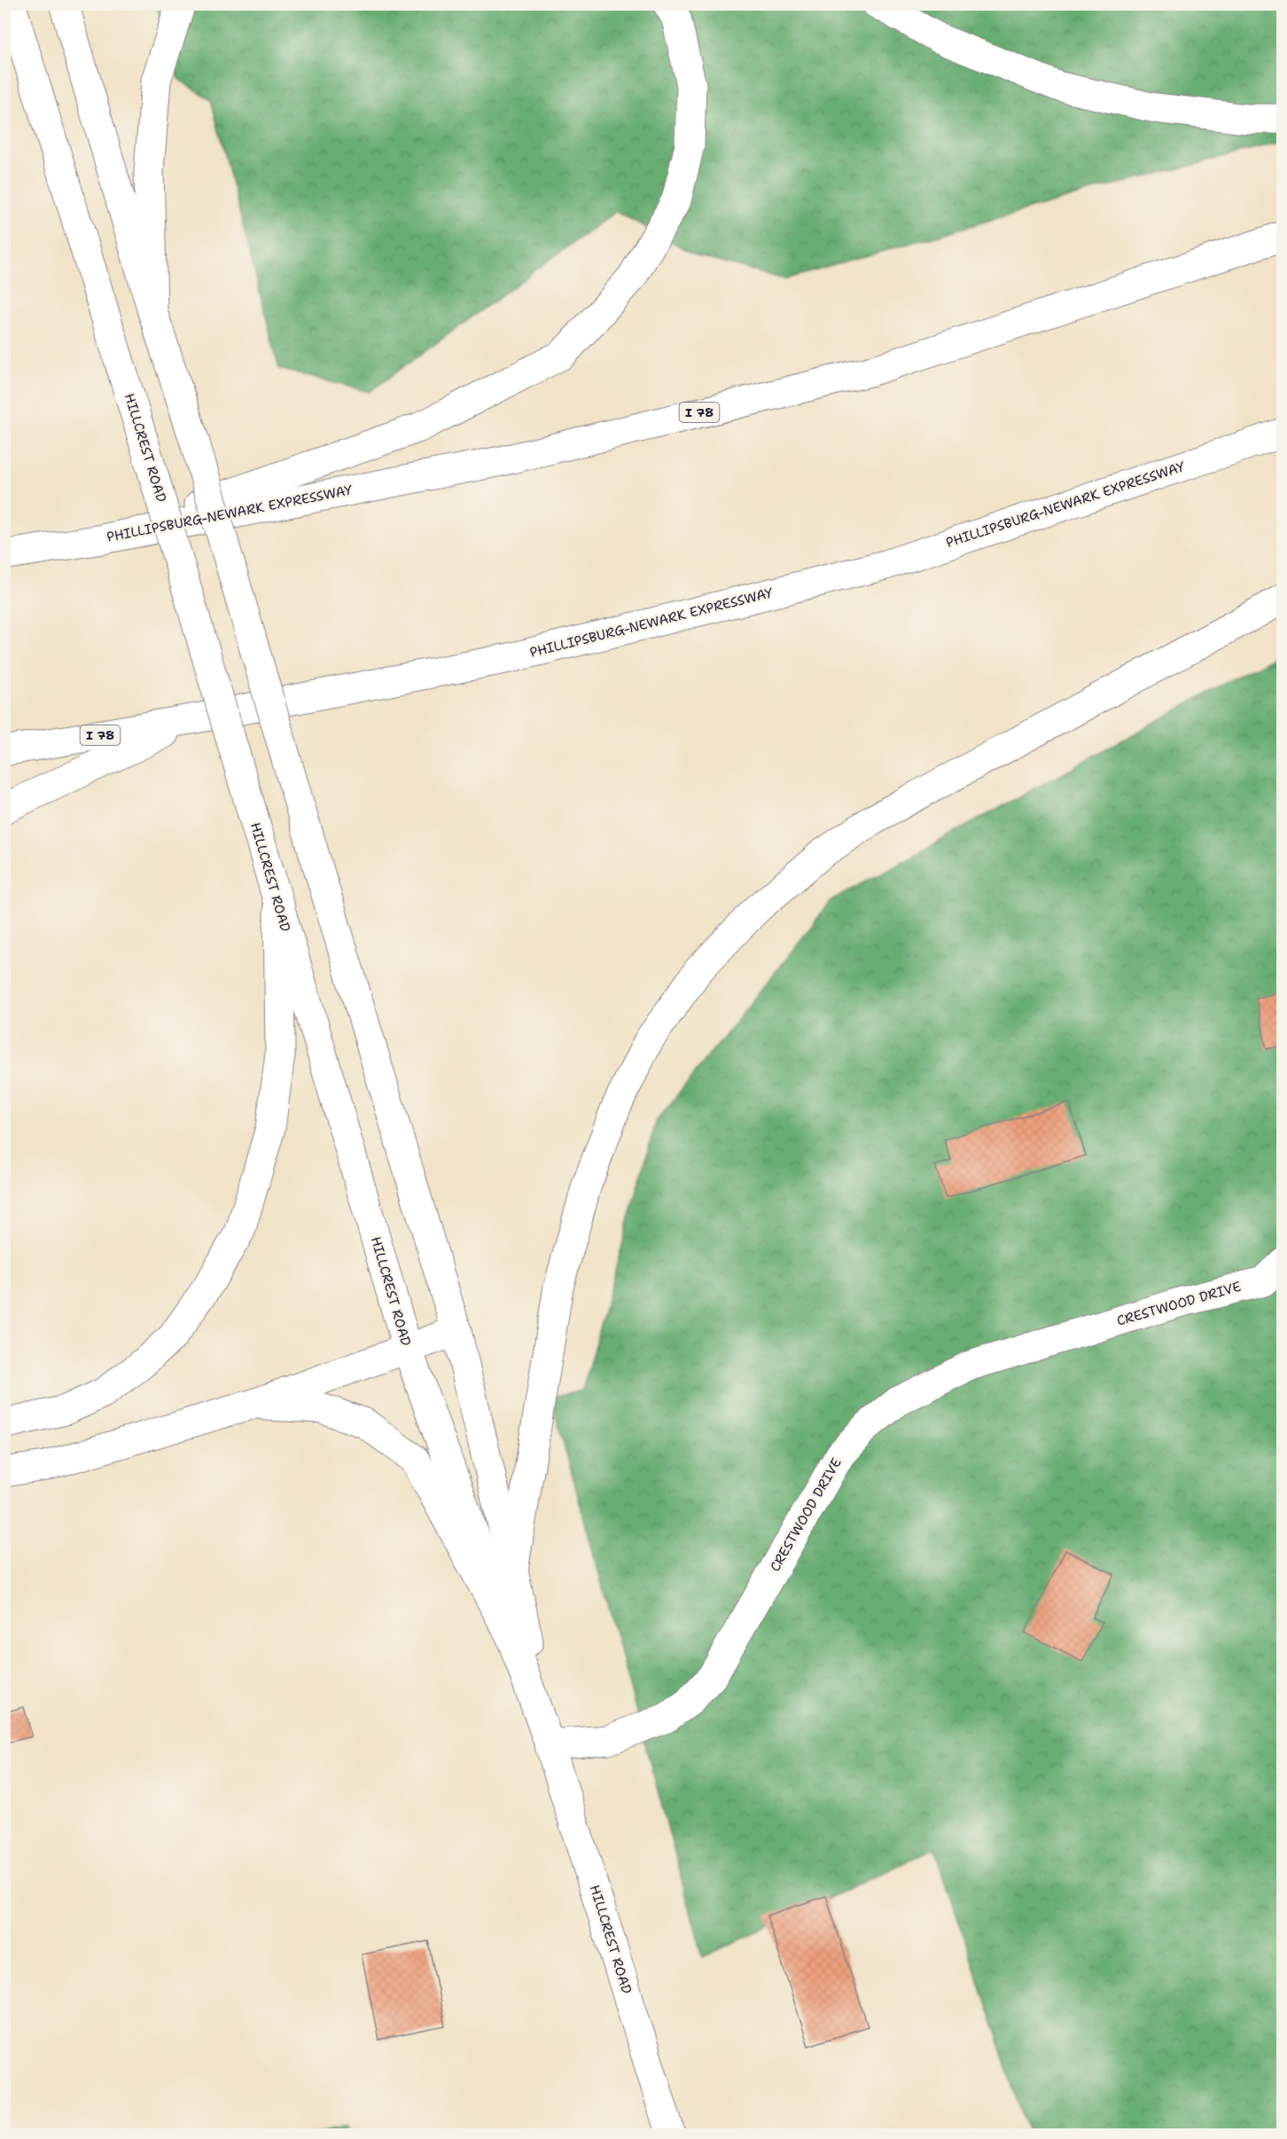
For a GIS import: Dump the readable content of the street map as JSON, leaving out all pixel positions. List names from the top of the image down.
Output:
{
  "streets": {
    "main road": [
      "I 78",
      "HILLCREST ROAD",
      "PHILLIPSBURG-NEWARK EXPRESSWAY",
      "CRESTWOOD DRIVE"
    ]
  },
  "crossings": [
    ["HILLCREST ROAD", "CRESTWOOD DRIVE"]
  ]
}
